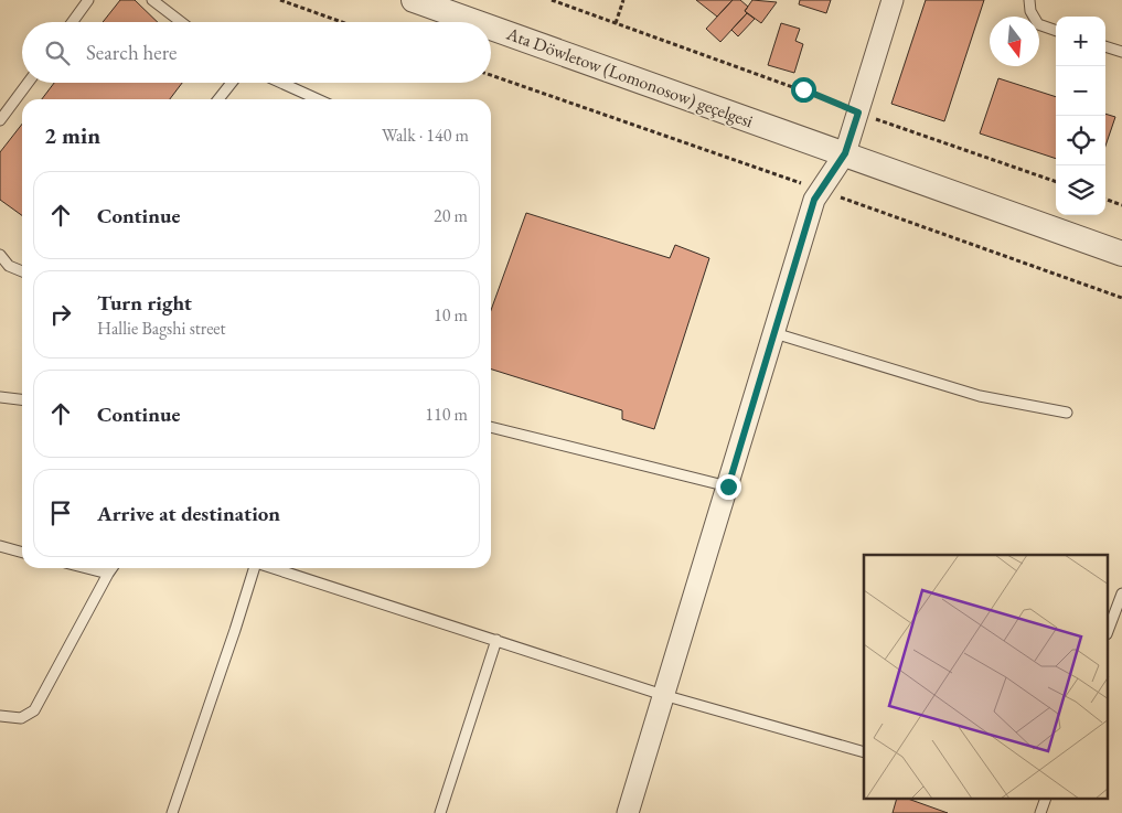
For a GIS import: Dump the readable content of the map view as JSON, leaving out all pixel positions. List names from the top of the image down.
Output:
{
  "streets": {
    "street": ["Ata Döwletow (Lomonosow) geçelgesi"]
  },
  "north": "bottom",
  "page": {
    "map_buttons": ["+", "−"],
    "search": "Search here",
    "heading": ["2 min", "Walk · 140 m"],
    "list": [
      ["Continue", "20 m"],
      ["Turn right", "Hallie Bagshi street", "10 m"],
      ["Continue", "110 m"],
      "Arrive at destination"
    ]
  }
}
